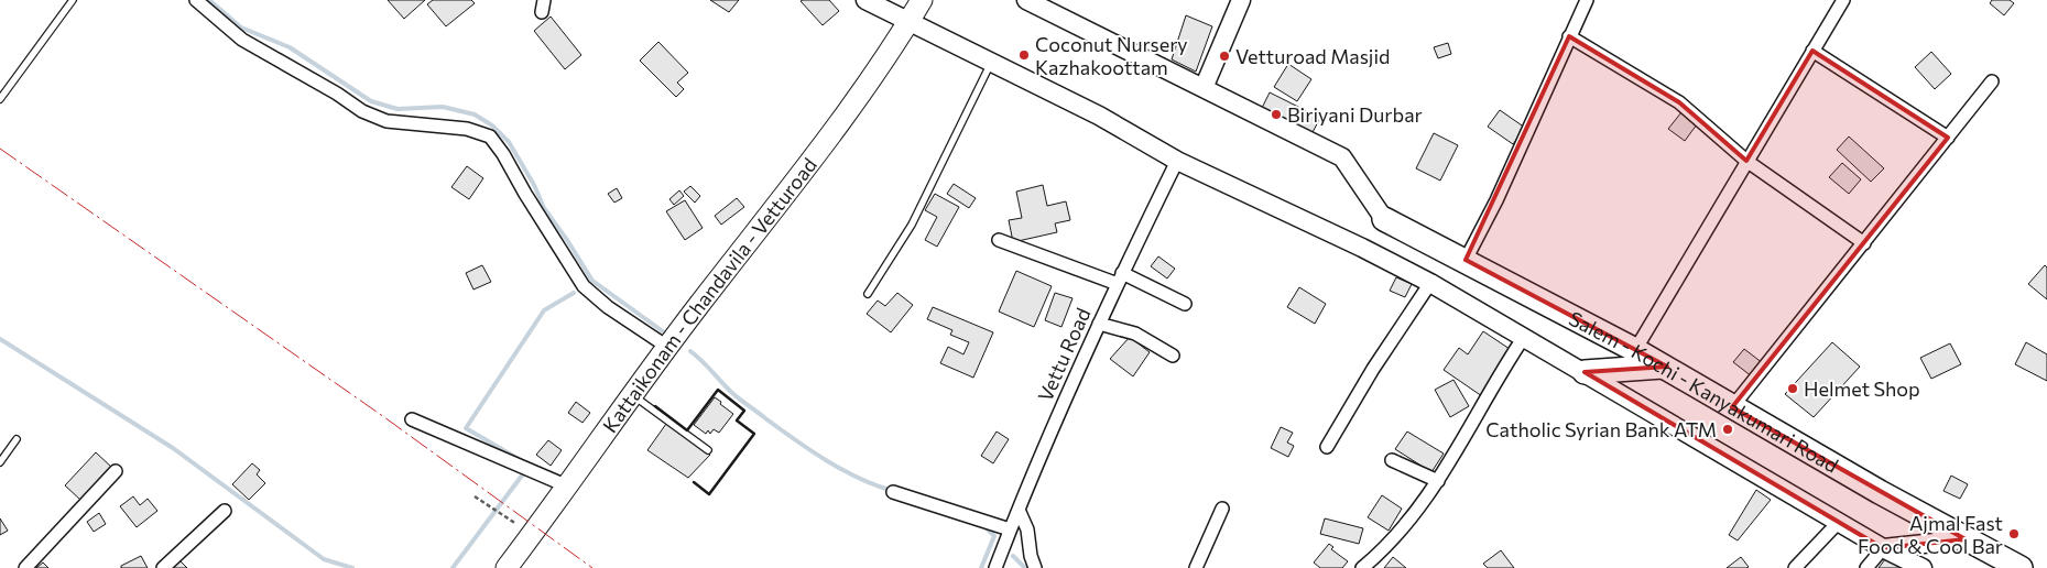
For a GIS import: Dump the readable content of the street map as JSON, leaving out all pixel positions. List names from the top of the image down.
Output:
{
  "streets": {
    "highway": ["Salem - Kochi - Kanyakumari Road"],
    "main road": ["Kattaikonam - Chandavila - Vetturoad"],
    "street": ["Vettu Road"]
  },
  "places": [
    "Coconut Nursery Kazhakoottam",
    "Vetturoad Masjid",
    "Biriyani Durbar",
    "Helmet Shop",
    "Catholic Syrian Bank ATM",
    "Ajmal Fast Food & Cool Bar"
  ]
}
